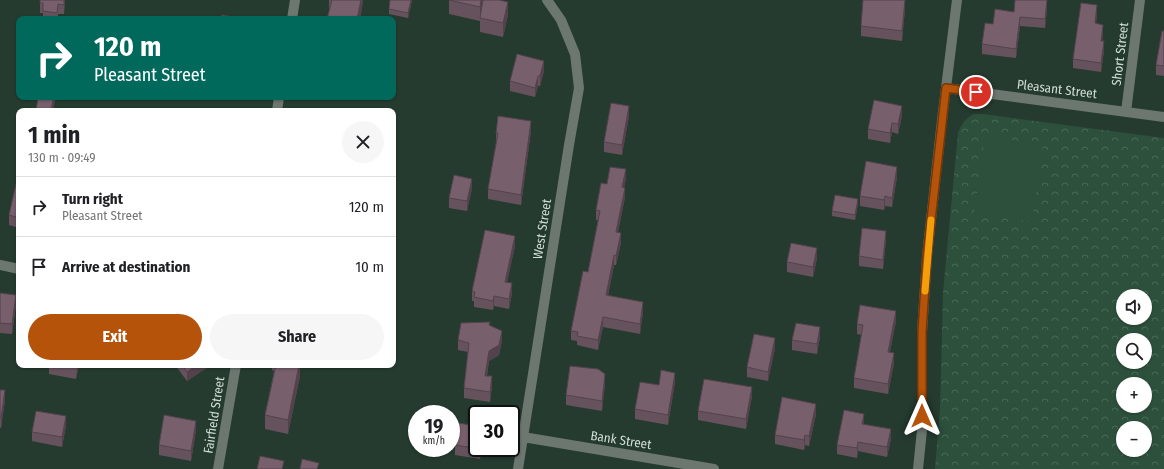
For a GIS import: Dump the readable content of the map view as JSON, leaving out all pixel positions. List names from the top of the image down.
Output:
{
  "streets": {
    "street": [
      "Short Street",
      "Pleasant Street",
      "West Street",
      "Fairfield Street",
      "Bank Street"
    ]
  },
  "crossings": [
    ["Short Street", "Pleasant Street"],
    ["West Street", "Bank Street"]
  ],
  "page": {
    "turn": ["120 m", "Pleasant Street"],
    "heading": ["1 min", "130 m · 09:49"],
    "list": [
      {
        "name": "Turn right",
        "note": "Pleasant Street",
        "value": "120 m"
      },
      {
        "name": "Arrive at destination",
        "value": "10 m"
      }
    ],
    "map_buttons": ["+", "−"],
    "buttons": ["Exit", "Share"],
    "speed": "19 km/h",
    "limit": "30"
  }
}
